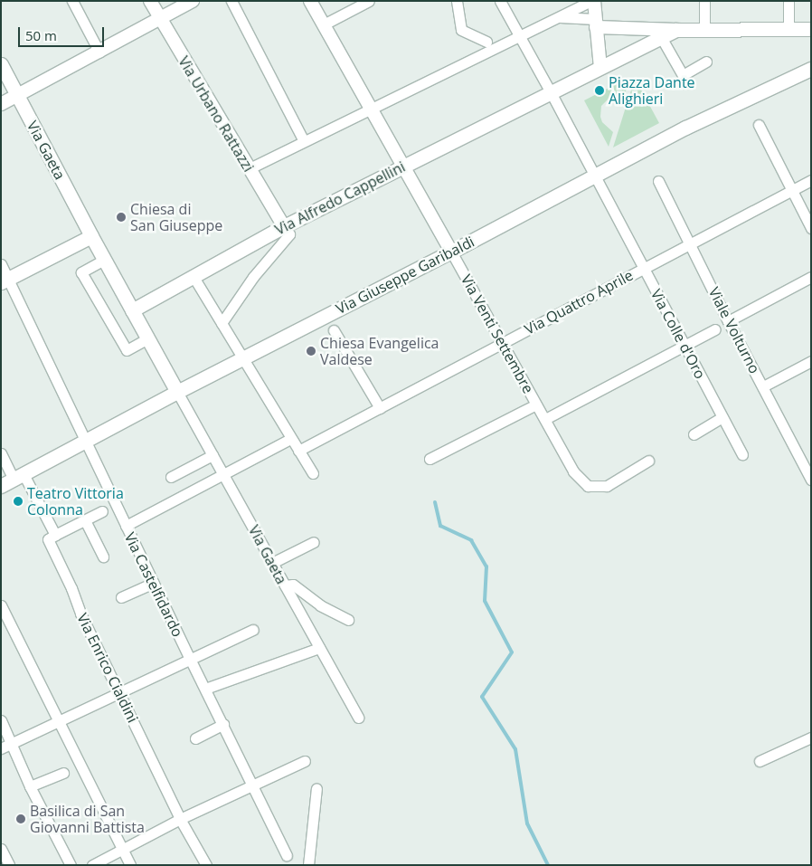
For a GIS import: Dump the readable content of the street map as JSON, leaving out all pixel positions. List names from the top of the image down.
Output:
{
  "streets": {
    "main road": ["Via Gaeta", "Via Alfredo Cappellini", "Via Giuseppe Garibaldi"],
    "street": [
      "Via Urbano Rattazzi",
      "Via Quattro Aprile",
      "Viale Volturno",
      "Via Venti Settembre",
      "Via Colle d'Oro",
      "Via Castelfidardo",
      "Via Enrico Cialdini"
    ]
  },
  "crossings": [
    ["Via Urbano Rattazzi", "Via Alfredo Cappellini"],
    ["Via Gaeta", "Via Alfredo Cappellini"],
    ["Via Gaeta", "Via Giuseppe Garibaldi"],
    ["Via Alfredo Cappellini", "Via Venti Settembre"],
    ["Via Alfredo Cappellini", "Via Colle d'Oro"],
    ["Via Giuseppe Garibaldi", "Via Venti Settembre"],
    ["Via Giuseppe Garibaldi", "Via Colle d'Oro"],
    ["Via Giuseppe Garibaldi", "Via Castelfidardo"],
    ["Via Quattro Aprile", "Viale Volturno"],
    ["Via Quattro Aprile", "Via Venti Settembre"],
    ["Via Quattro Aprile", "Via Colle d'Oro"]
  ],
  "places": [
    "Piazza Dante Alighieri",
    "Chiesa di San Giuseppe",
    "Chiesa Evangelica Valdese",
    "Teatro Vittoria Colonna",
    "Basilica di San Giovanni Battista"
  ],
  "scale_bar": "50 m"
}
